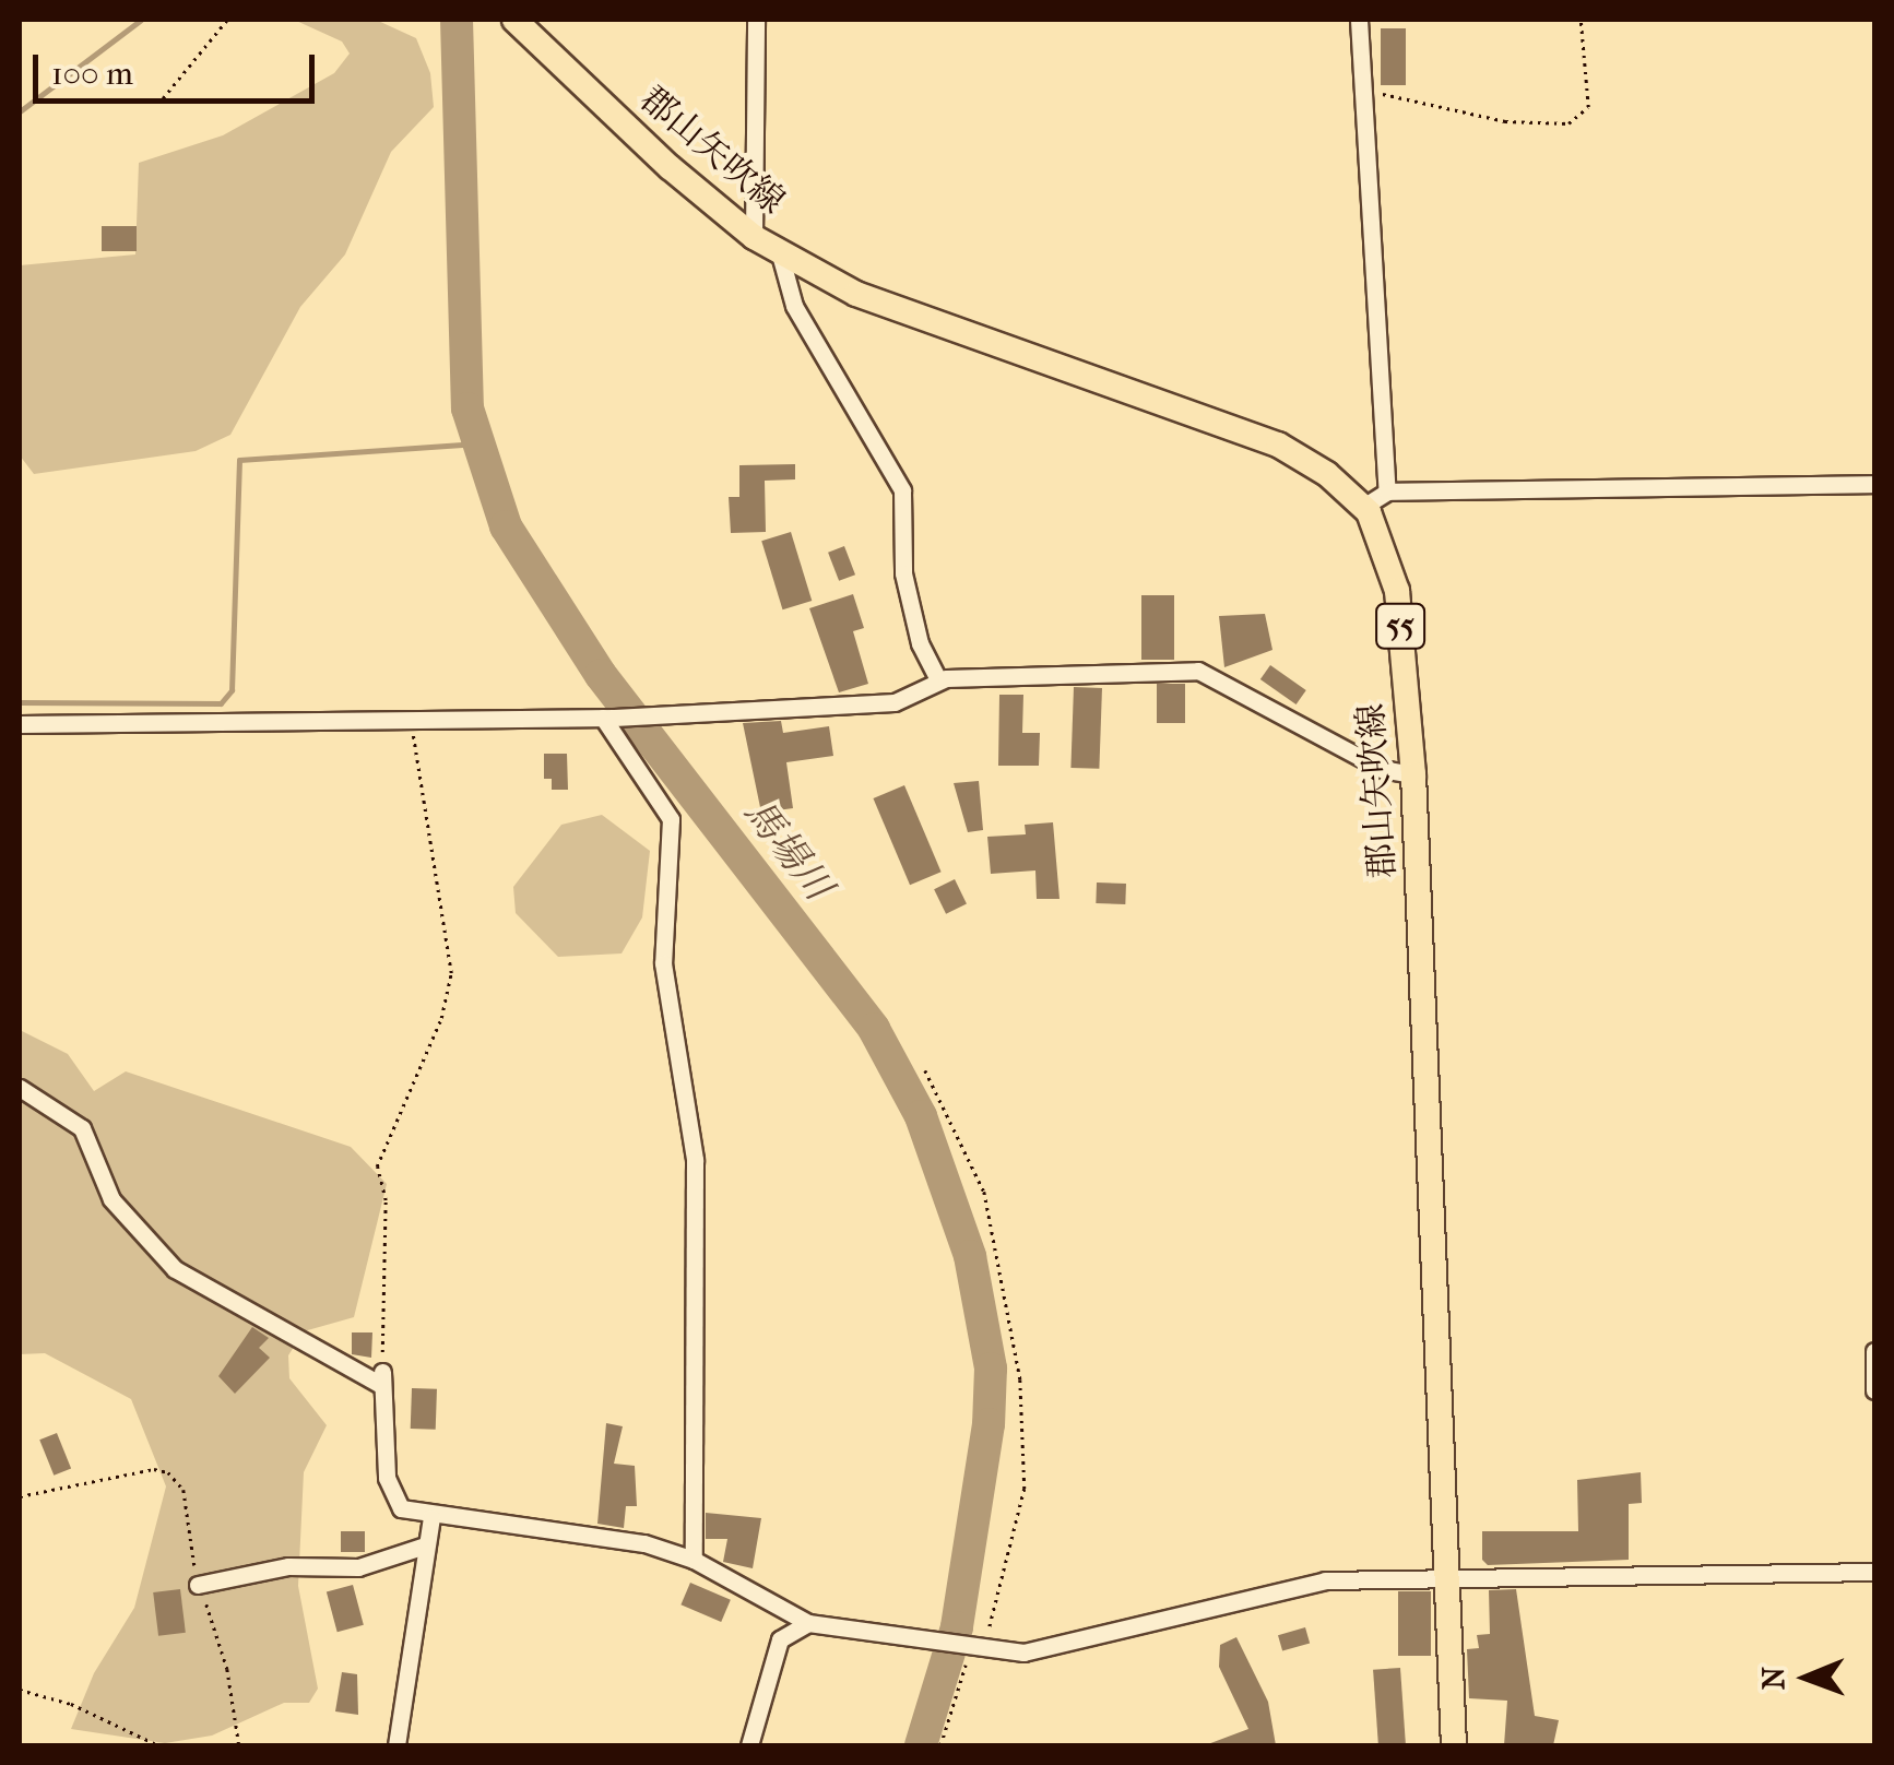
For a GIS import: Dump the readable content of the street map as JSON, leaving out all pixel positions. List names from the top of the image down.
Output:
{
  "streets": {
    "main road": ["郡山矢吹線", "55"]
  },
  "water": ["馬場川"],
  "scale_bar": "100 m",
  "north": "left"
}
